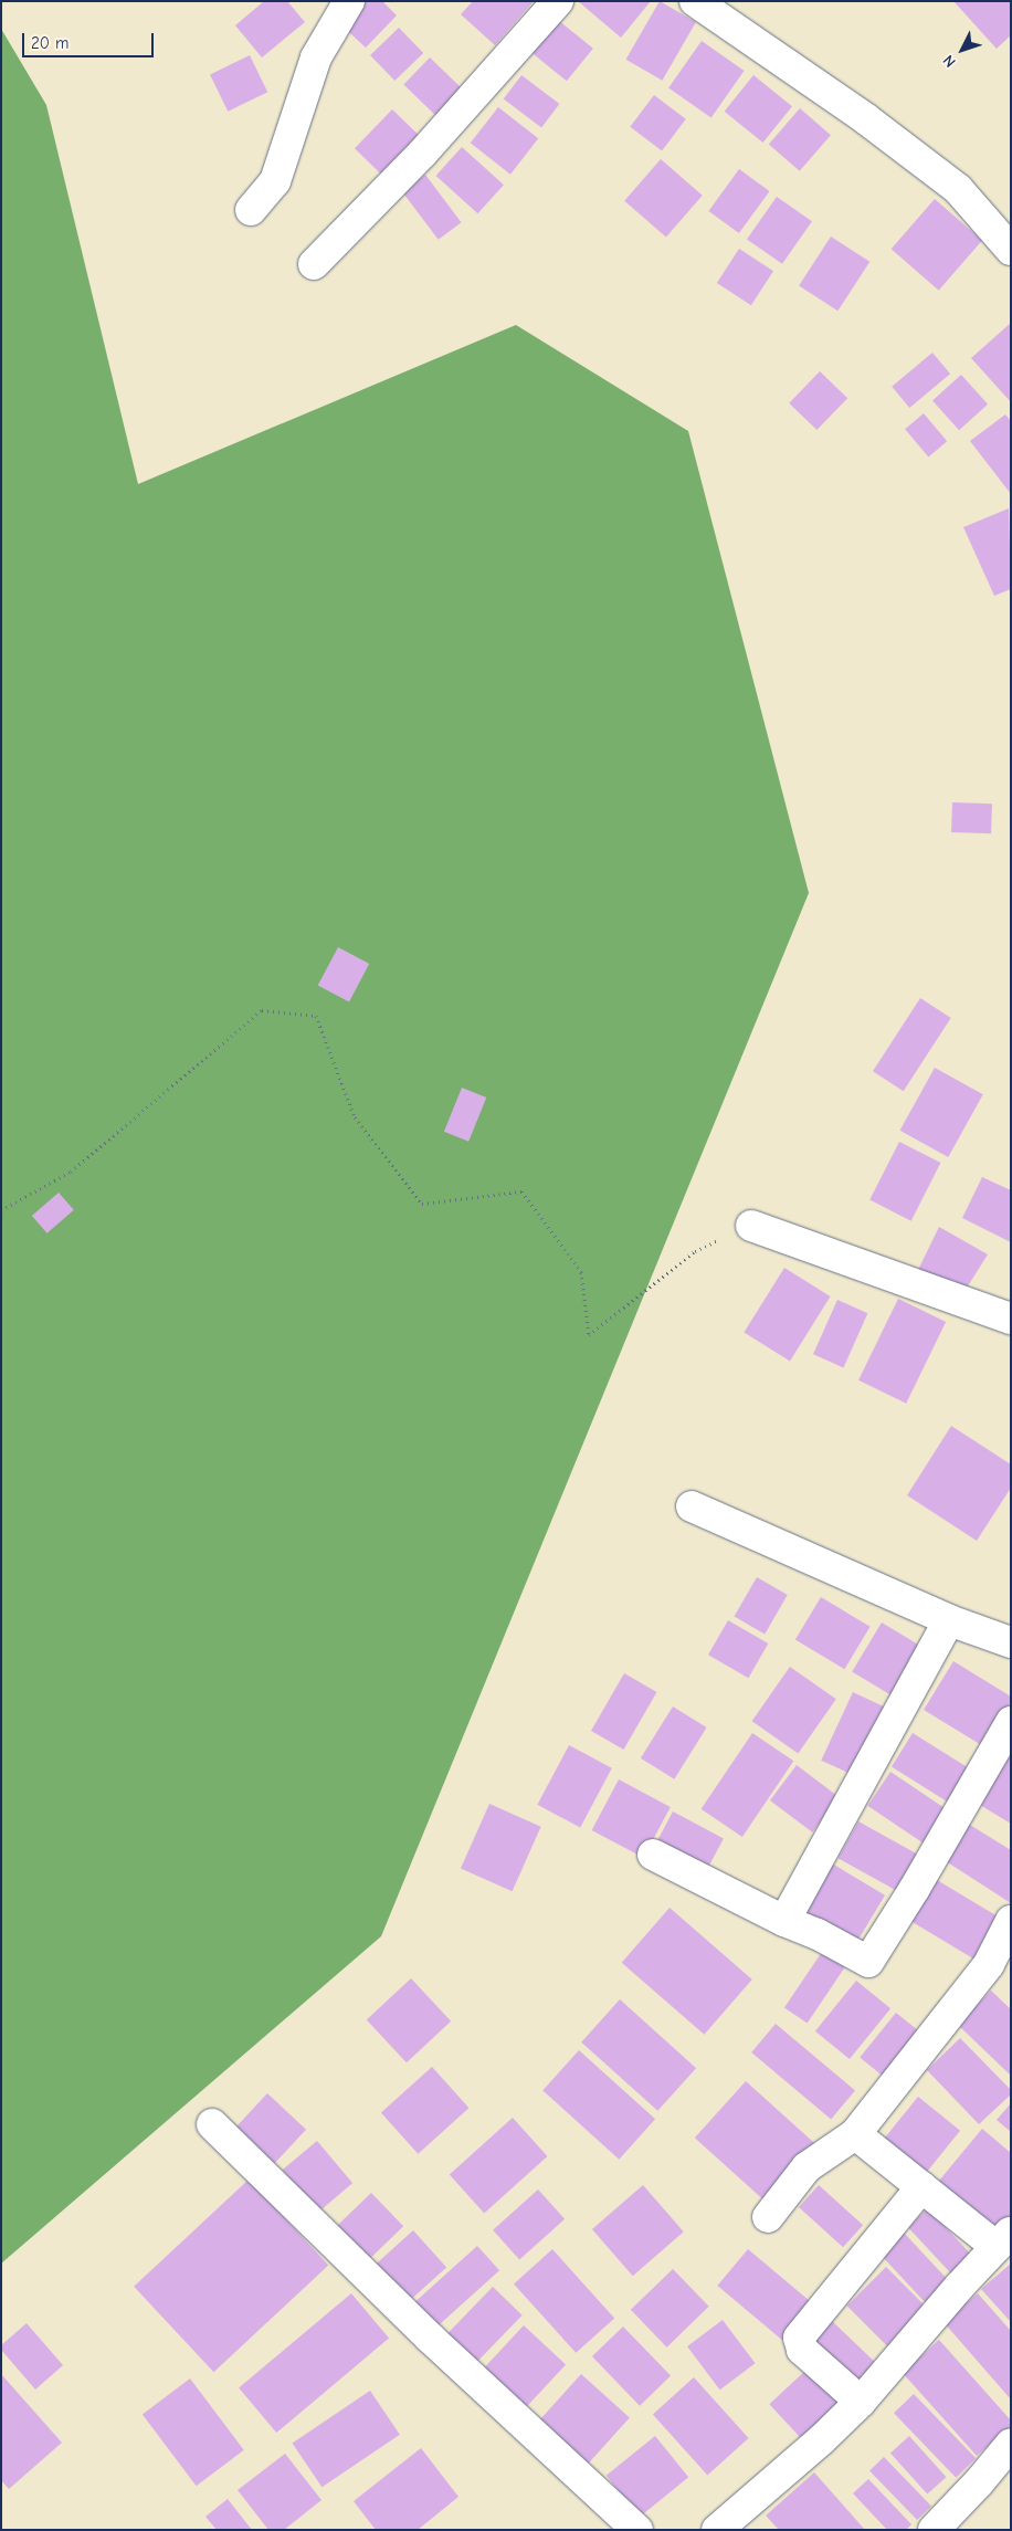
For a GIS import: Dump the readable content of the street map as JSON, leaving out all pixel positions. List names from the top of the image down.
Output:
{
  "scale_bar": "20 m",
  "north": "bottom left"
}
